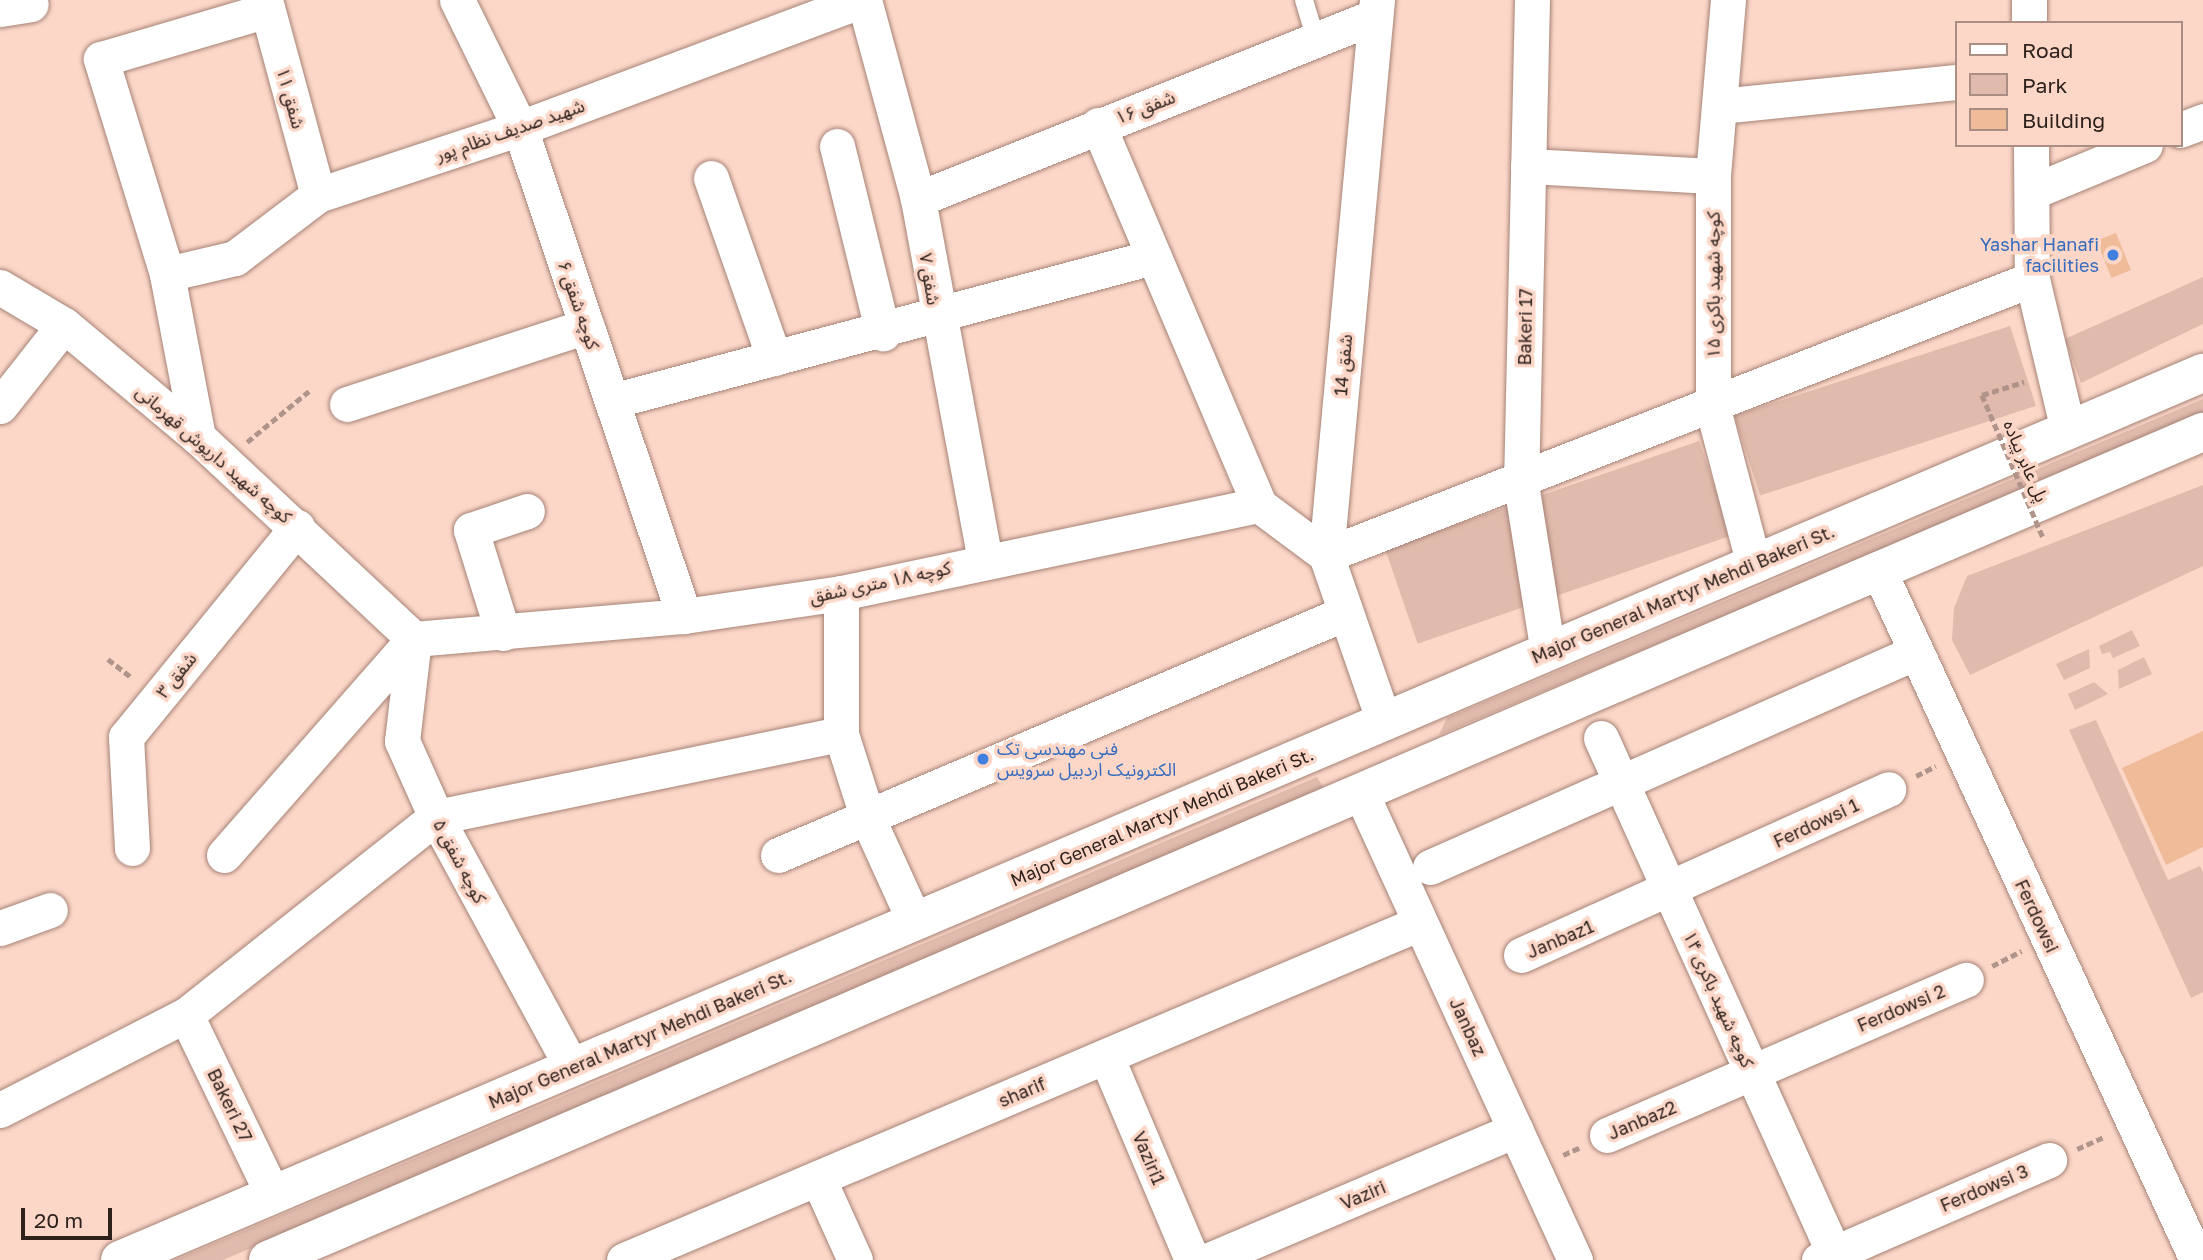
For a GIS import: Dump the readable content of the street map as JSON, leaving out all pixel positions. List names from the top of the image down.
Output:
{
  "streets": {
    "main road": ["Major General Martyr Mehdi Bakeri St."],
    "street": [
      "شفق ۱۱",
      "شفق ۱۶",
      "شهید صدیف نظام پور",
      "شفق ۷",
      "کوچه شهید باکری ۱۵",
      "کوچه شفق ۶",
      "Bakeri 17",
      "شفق 14",
      "کوچه شهید داریوش قهرمانی",
      "کوچه ۱۸ متری شفق",
      "شفق ۳",
      "Ferdowsi 1",
      "کوچه شفق ۵",
      "Ferdowsi",
      "Janbaz1",
      "کوچه شهید باکری ۱۴",
      "Ferdowsi 2",
      "Janbaz",
      "sharif",
      "Bakeri 27",
      "Janbaz2",
      "Vaziri1",
      "Ferdowsi 3",
      "Vaziri"
    ],
    "path": ["پل عابر پیاده"]
  },
  "crossings": [
    ["شفق ۱۱", "شهید صدیف نظام پور"],
    ["شفق ۱۶", "شفق ۷"],
    ["شفق ۱۶", "شفق 14"],
    ["شهید صدیف نظام پور", "شفق ۷"],
    ["شهید صدیف نظام پور", "کوچه شفق ۶"],
    ["شفق ۷", "کوچه ۱۸ متری شفق"],
    ["کوچه شهید باکری ۱۵", "Major General Martyr Mehdi Bakeri St."],
    ["کوچه شفق ۶", "کوچه ۱۸ متری شفق"],
    ["Bakeri 17", "Major General Martyr Mehdi Bakeri St."],
    ["شفق 14", "Major General Martyr Mehdi Bakeri St."],
    ["کوچه شهید داریوش قهرمانی", "کوچه ۱۸ متری شفق"],
    ["کوچه شهید داریوش قهرمانی", "شفق ۳"],
    ["کوچه شهید داریوش قهرمانی", "کوچه شفق ۵"],
    ["کوچه ۱۸ متری شفق", "کوچه شفق ۵"],
    ["Major General Martyr Mehdi Bakeri St.", "کوچه شفق ۵"],
    ["Major General Martyr Mehdi Bakeri St.", "Bakeri 27"],
    ["Ferdowsi 1", "Janbaz1"],
    ["Ferdowsi 1", "کوچه شهید باکری ۱۴"],
    ["Ferdowsi", "Ferdowsi 2"],
    ["Ferdowsi", "Ferdowsi 3"],
    ["Janbaz1", "کوچه شهید باکری ۱۴"],
    ["کوچه شهید باکری ۱۴", "Ferdowsi 2"],
    ["کوچه شهید باکری ۱۴", "Janbaz2"],
    ["کوچه شهید باکری ۱۴", "Ferdowsi 3"],
    ["Ferdowsi 2", "Janbaz2"],
    ["Janbaz", "sharif"],
    ["Janbaz", "Janbaz2"],
    ["Janbaz", "Vaziri"],
    ["sharif", "Vaziri1"]
  ],
  "places": ["Yashar Hanafi facilities", "فنی مهندسی تک الکترونیک اردبیل سرویس"],
  "legend": ["Road", "Park", "Building"],
  "scale_bar": "20 m"
}
